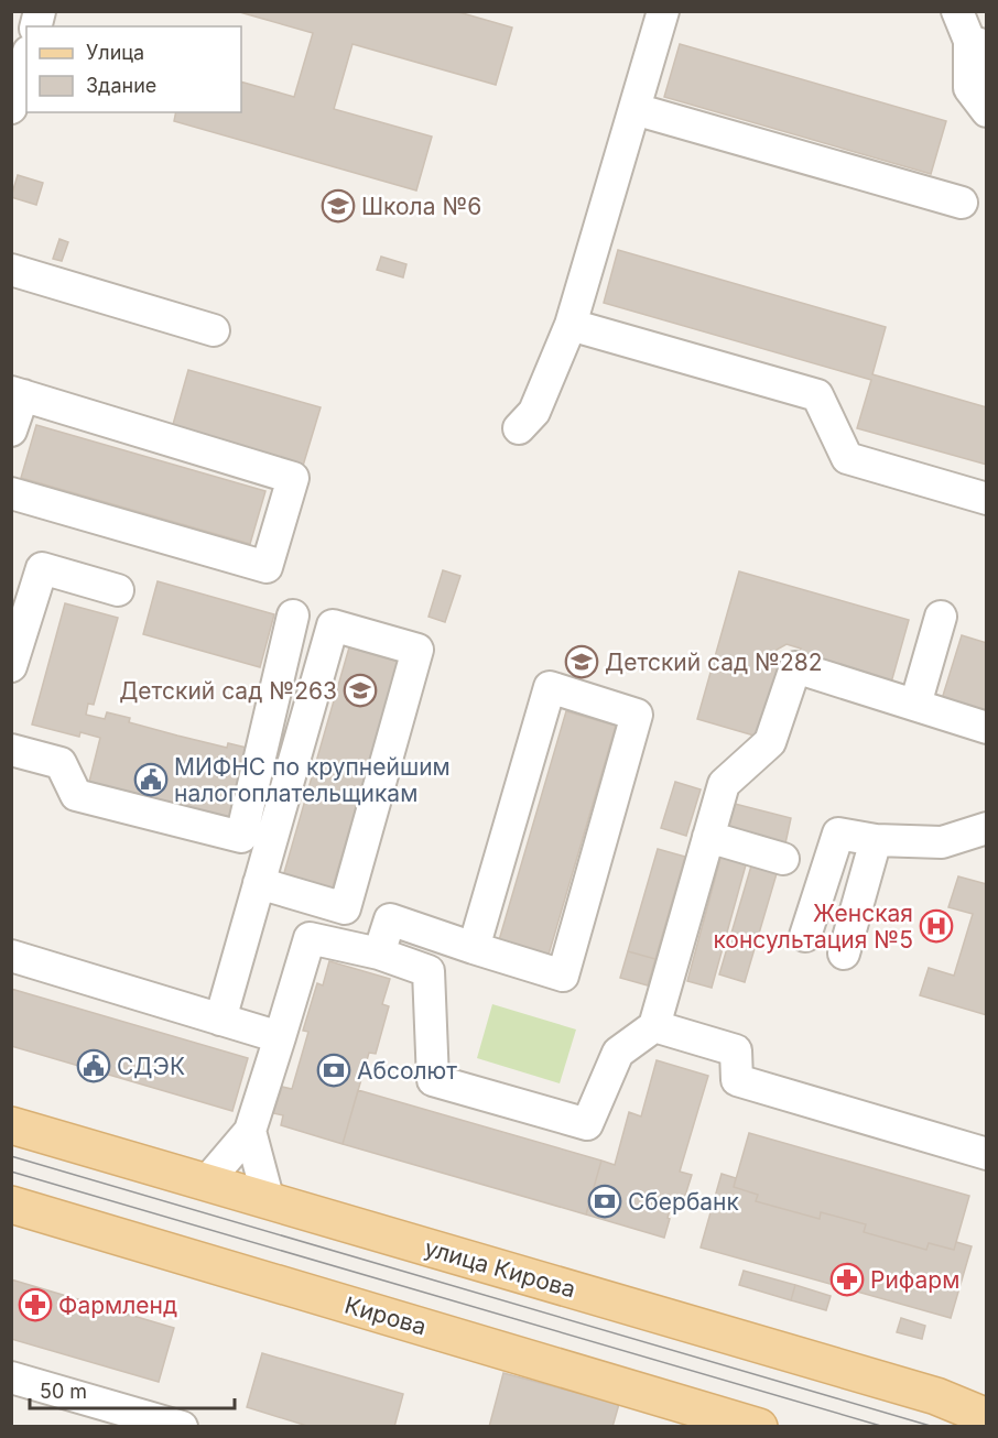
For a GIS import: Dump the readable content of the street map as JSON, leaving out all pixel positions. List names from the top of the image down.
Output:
{
  "streets": {
    "main road": ["улица Кирова", "Кирова"]
  },
  "places": {
    "school or university": ["Школа №6", "Детский сад №282", "Детский сад №263"],
    "public building": ["МИФНС по крупнейшим налогоплательщикам", "СДЭК"],
    "hospital": ["Женская консультация №5"],
    "bank": ["Абсолют", "Сбербанк"],
    "pharmacy": ["Рифарм", "Фармленд"]
  },
  "legend": ["Улица", "Здание"],
  "scale_bar": "50 m"
}
